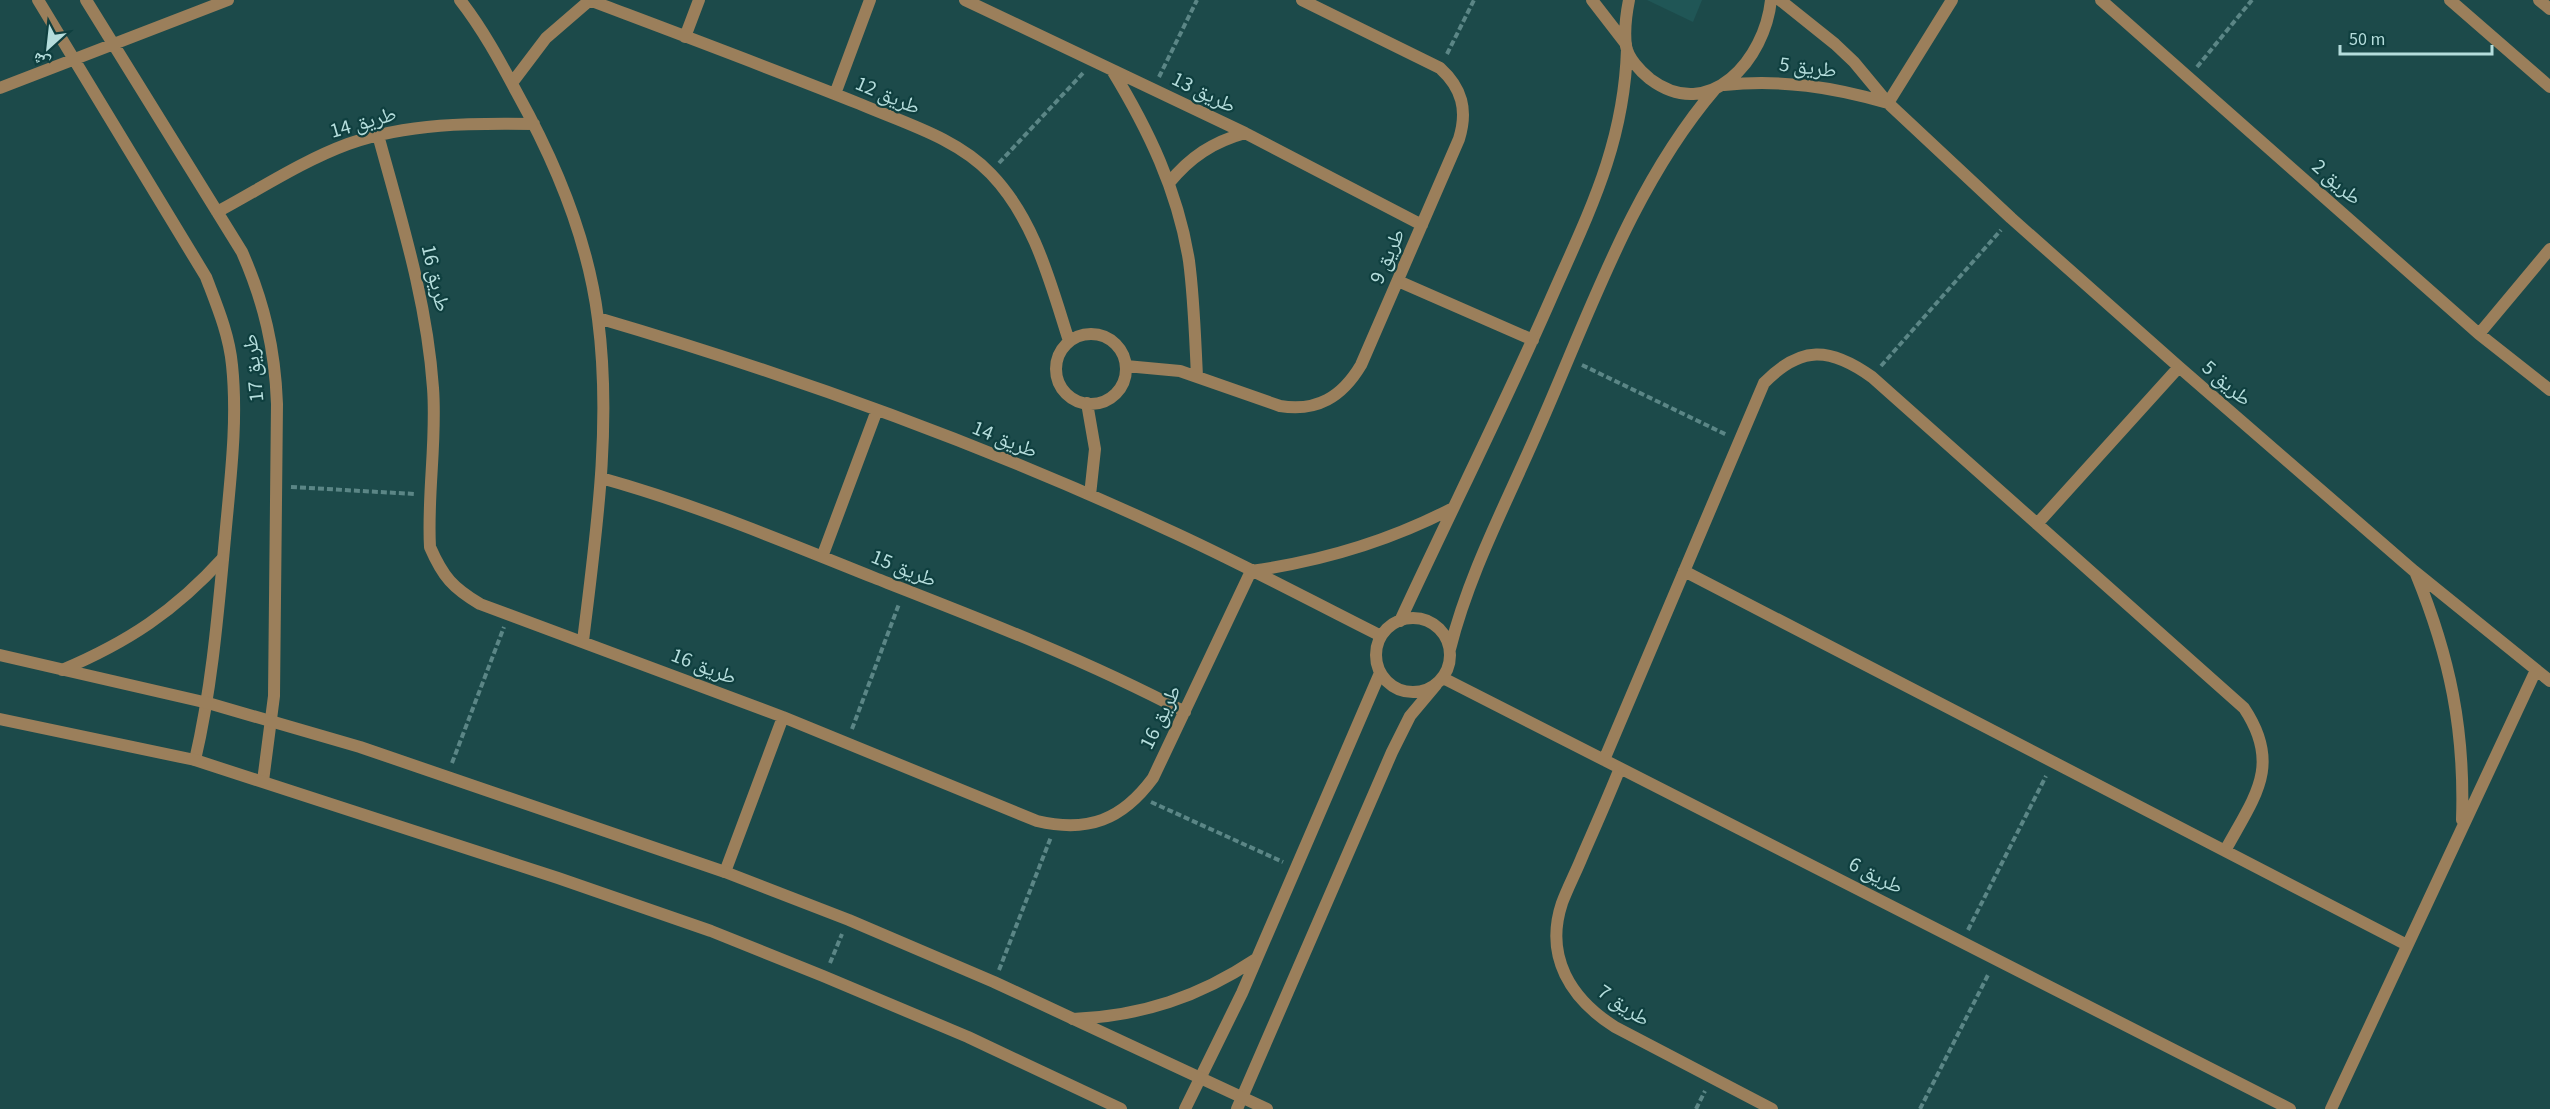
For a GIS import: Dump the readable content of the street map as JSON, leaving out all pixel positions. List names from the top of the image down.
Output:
{
  "streets": {
    "street": [
      "طريق 5",
      "طريق 13",
      "طريق 12",
      "طريق 14",
      "طريق 2",
      "طريق 9",
      "طريق 16",
      "طريق 17",
      "طريق 15",
      "طريق 6",
      "طريق 7"
    ]
  },
  "crossings": [
    ["طريق 13", "طريق 9"],
    ["طريق 12", "طريق 9"],
    ["طريق 14", "طريق 16"],
    ["طريق 14", "طريق 17"],
    ["طريق 14", "طريق 6"],
    ["طريق 16", "طريق 15"],
    ["طريق 6", "طريق 7"]
  ],
  "scale_bar": "50 m",
  "north": "bottom left"
}
